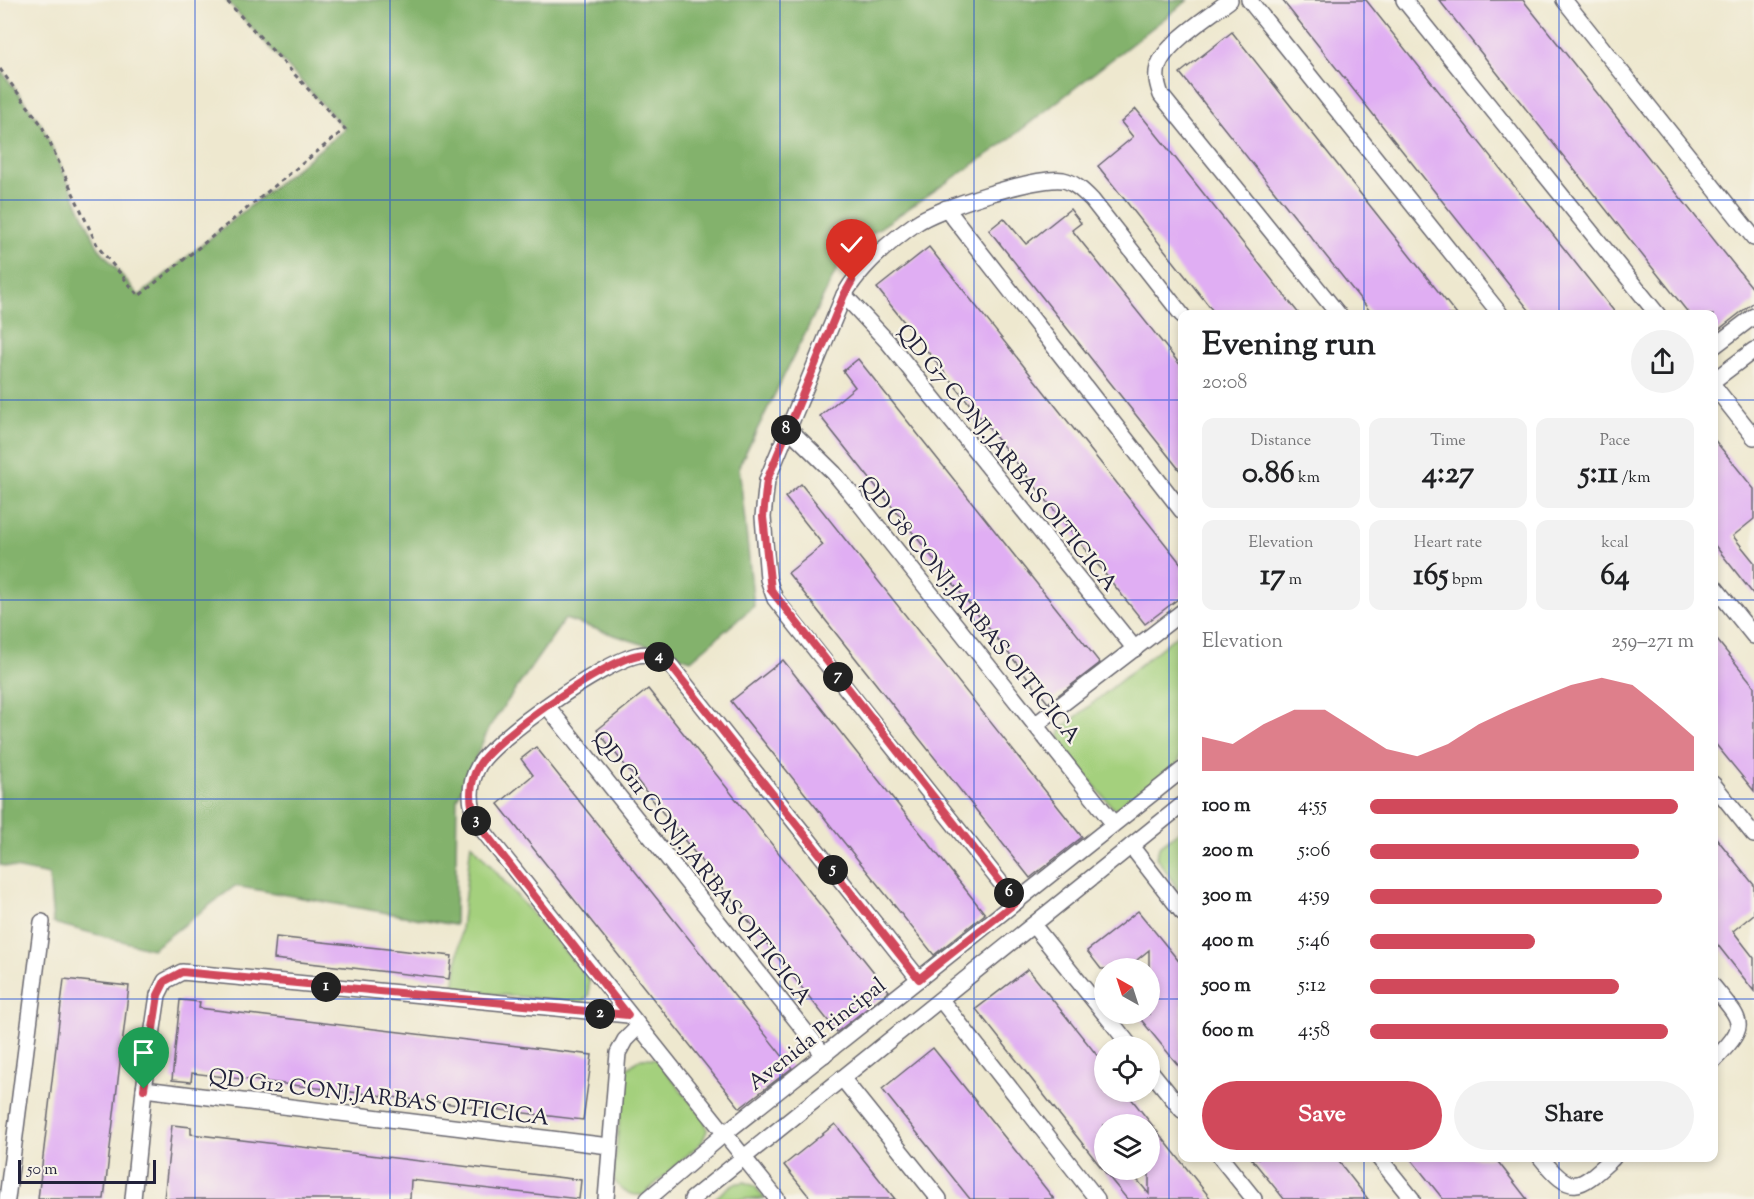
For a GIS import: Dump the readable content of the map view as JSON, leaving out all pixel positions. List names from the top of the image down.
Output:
{
  "streets": {
    "street": [
      "QD G7 CONJ.JARBAS OITICICA",
      "QD G8 CONJ.JARBAS OITICICA",
      "QD G11 CONJ.JARBAS OITICICA",
      "Avenida Principal",
      "QD G12 CONJ.JARBAS OITICICA"
    ]
  },
  "crossings": [
    ["QD G8 CONJ.JARBAS OITICICA", "Avenida Principal"],
    ["QD G11 CONJ.JARBAS OITICICA", "Avenida Principal"]
  ],
  "scale_bar": "50 m",
  "north": "top left",
  "page": {
    "heading": ["Evening run", "20:08"],
    "stats": [
      ["Distance", "0.86 km"],
      ["Time", "4:27"],
      ["Pace", "5:11 /km"],
      ["Elevation", "17 m"],
      ["Heart rate", "165 bpm"],
      ["kcal", "64"]
    ],
    "pins": [
      "8",
      "4",
      "7",
      "3",
      "5",
      "6",
      "1",
      "2"
    ],
    "chart": ["Elevation", "259–271 m"],
    "list": [
      {
        "name": "100 m",
        "note": "4:55"
      },
      {
        "name": "200 m",
        "note": "5:06"
      },
      {
        "name": "300 m",
        "note": "4:59"
      },
      {
        "name": "400 m",
        "note": "5:46"
      },
      {
        "name": "500 m",
        "note": "5:12"
      },
      {
        "name": "600 m",
        "note": "4:58"
      }
    ],
    "buttons": ["Save", "Share"],
    "scale": "50 m"
  }
}
